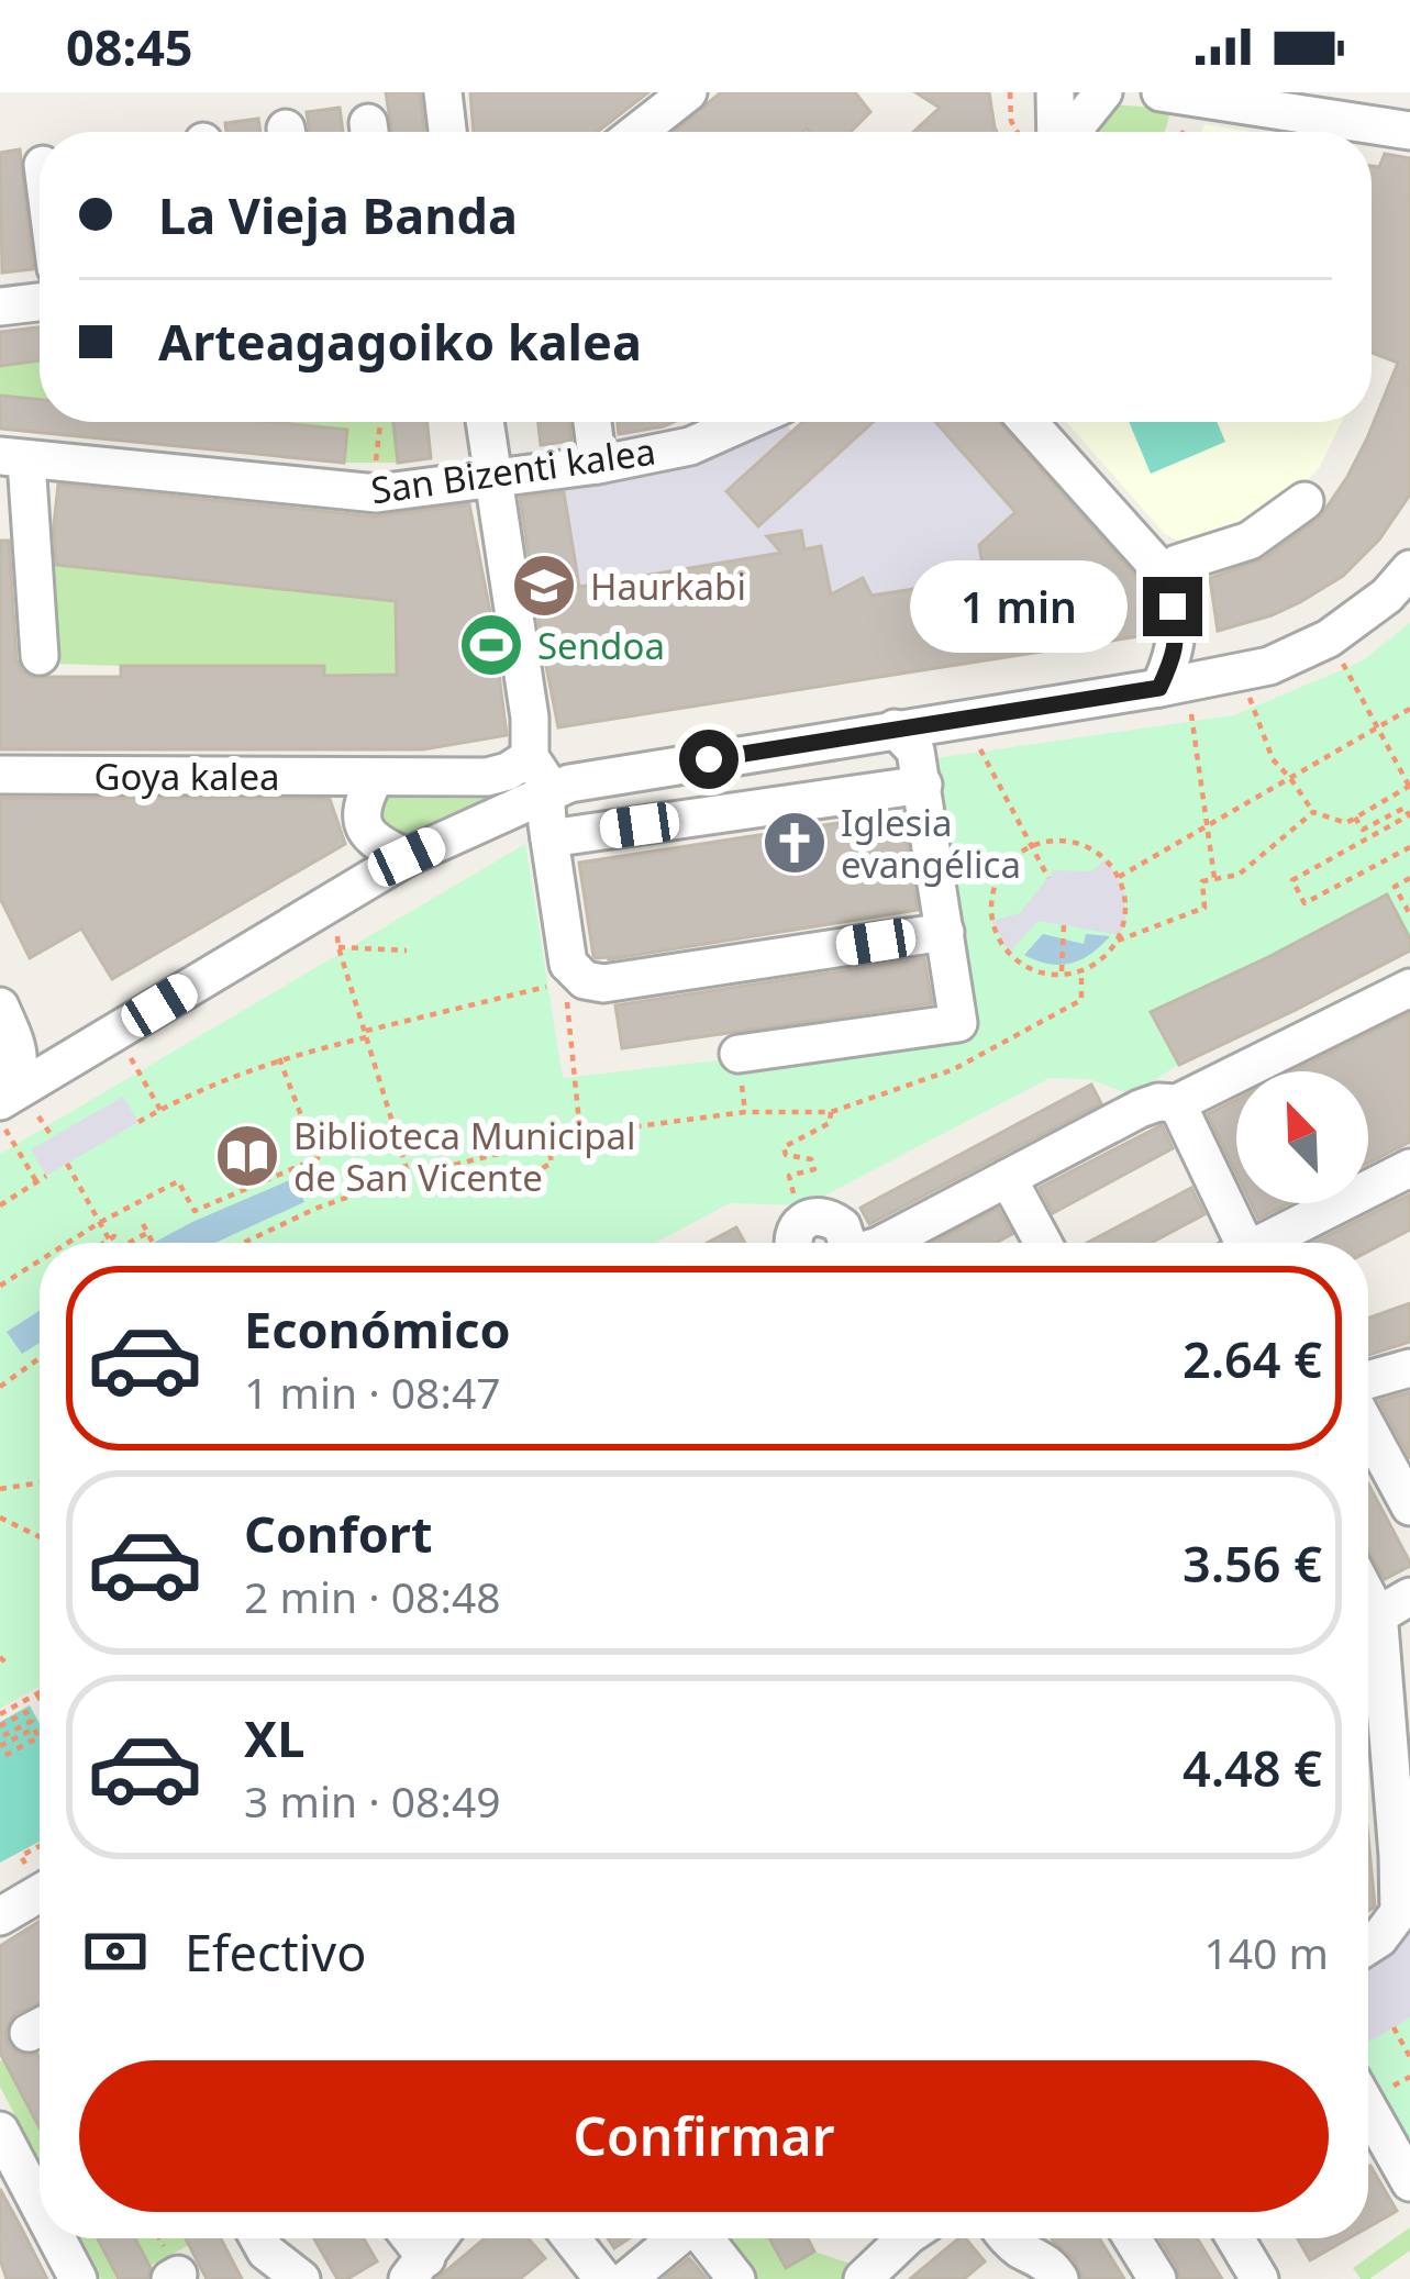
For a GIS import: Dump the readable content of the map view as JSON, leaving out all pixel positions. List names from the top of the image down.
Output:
{
  "streets": {
    "street": ["San Bizenti kalea", "Goya kalea"]
  },
  "places": {
    "school or university": ["Haurkabi"],
    "sports": ["Sendoa"],
    "church": ["Iglesia evangélica"],
    "library": ["Biblioteca Municipal de San Vicente"]
  },
  "north": "top left",
  "page": {
    "status": "08:45",
    "banner": ["La Vieja Banda", "Arteagagoiko kalea"],
    "bubble": "1 min",
    "list": [
      {
        "name": "Económico",
        "note": "1 min · 08:47",
        "value": "2.64 €"
      },
      {
        "name": "Confort",
        "note": "2 min · 08:48",
        "value": "3.56 €"
      },
      {
        "name": "XL",
        "note": "3 min · 08:49",
        "value": "4.48 €"
      }
    ],
    "pay": ["Efectivo", "140 m"],
    "buttons": "Confirmar"
  }
}
